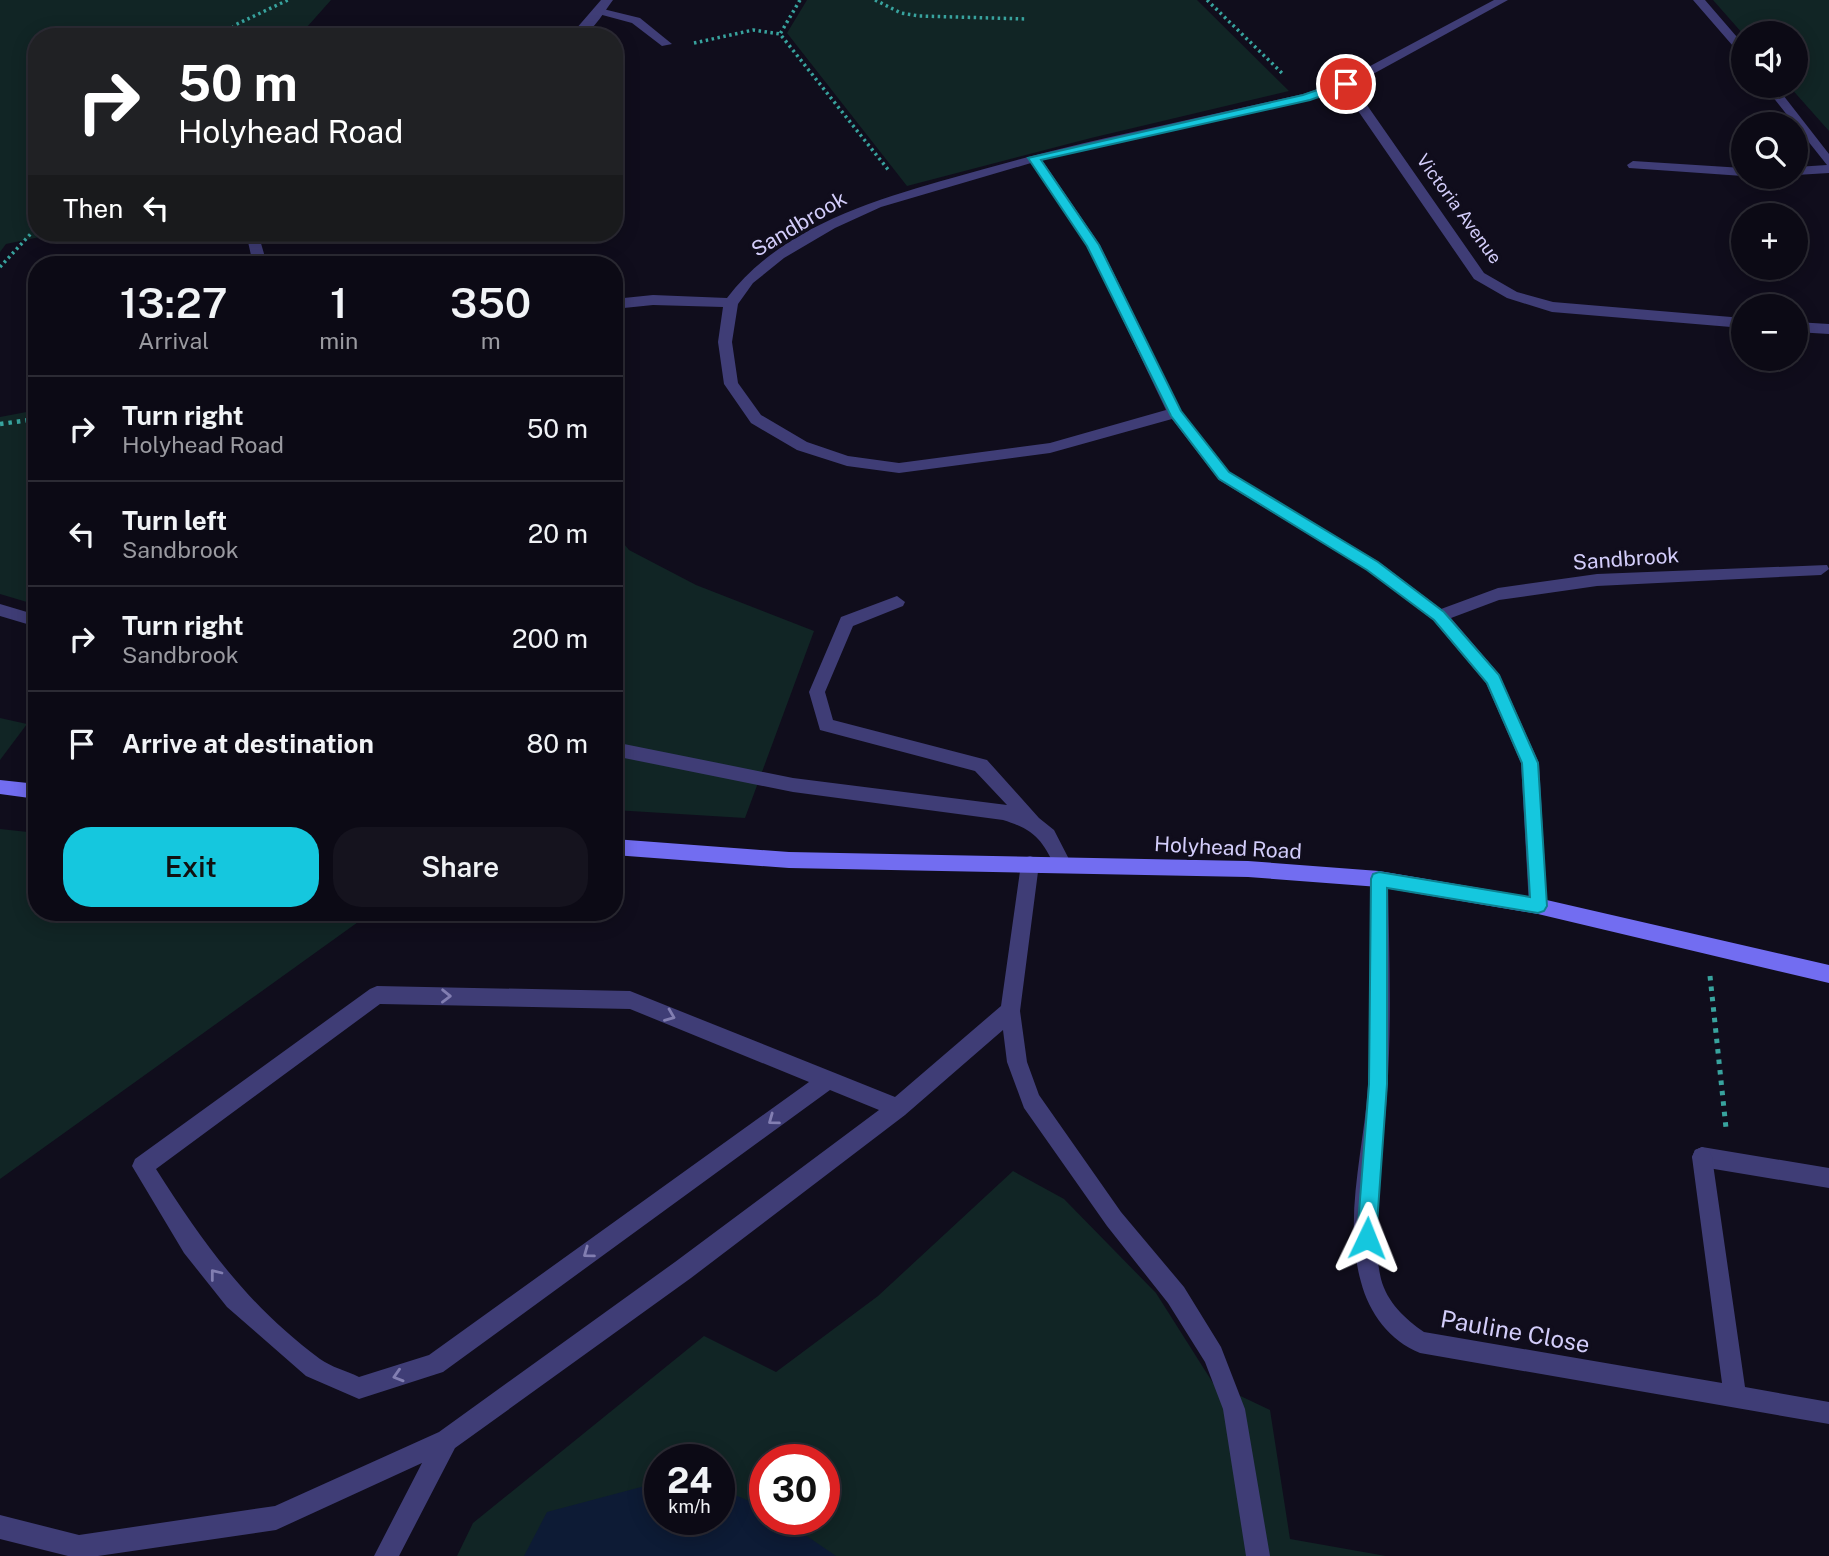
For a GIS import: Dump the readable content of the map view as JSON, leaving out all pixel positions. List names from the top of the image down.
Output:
{
  "streets": {
    "main road": ["Holyhead Road"],
    "street": ["Victoria Avenue", "Sandbrook", "Pauline Close"]
  },
  "crossings": [
    ["Victoria Avenue", "Sandbrook"],
    ["Holyhead Road", "Pauline Close"]
  ],
  "page": {
    "map_buttons": ["+", "−"],
    "turn": ["50 m", "Holyhead Road"],
    "then": "Then",
    "eta": [
      "13:27",
      "Arrival",
      "1",
      "min",
      "350",
      "m"
    ],
    "list": [
      {
        "name": "Turn right",
        "note": "Holyhead Road",
        "value": "50 m"
      },
      {
        "name": "Turn left",
        "note": "Sandbrook",
        "value": "20 m"
      },
      {
        "name": "Turn right",
        "note": "Sandbrook",
        "value": "200 m"
      },
      {
        "name": "Arrive at destination",
        "value": "80 m"
      }
    ],
    "buttons": ["Exit", "Share"],
    "speed": "24 km/h",
    "limit": "30"
  }
}
